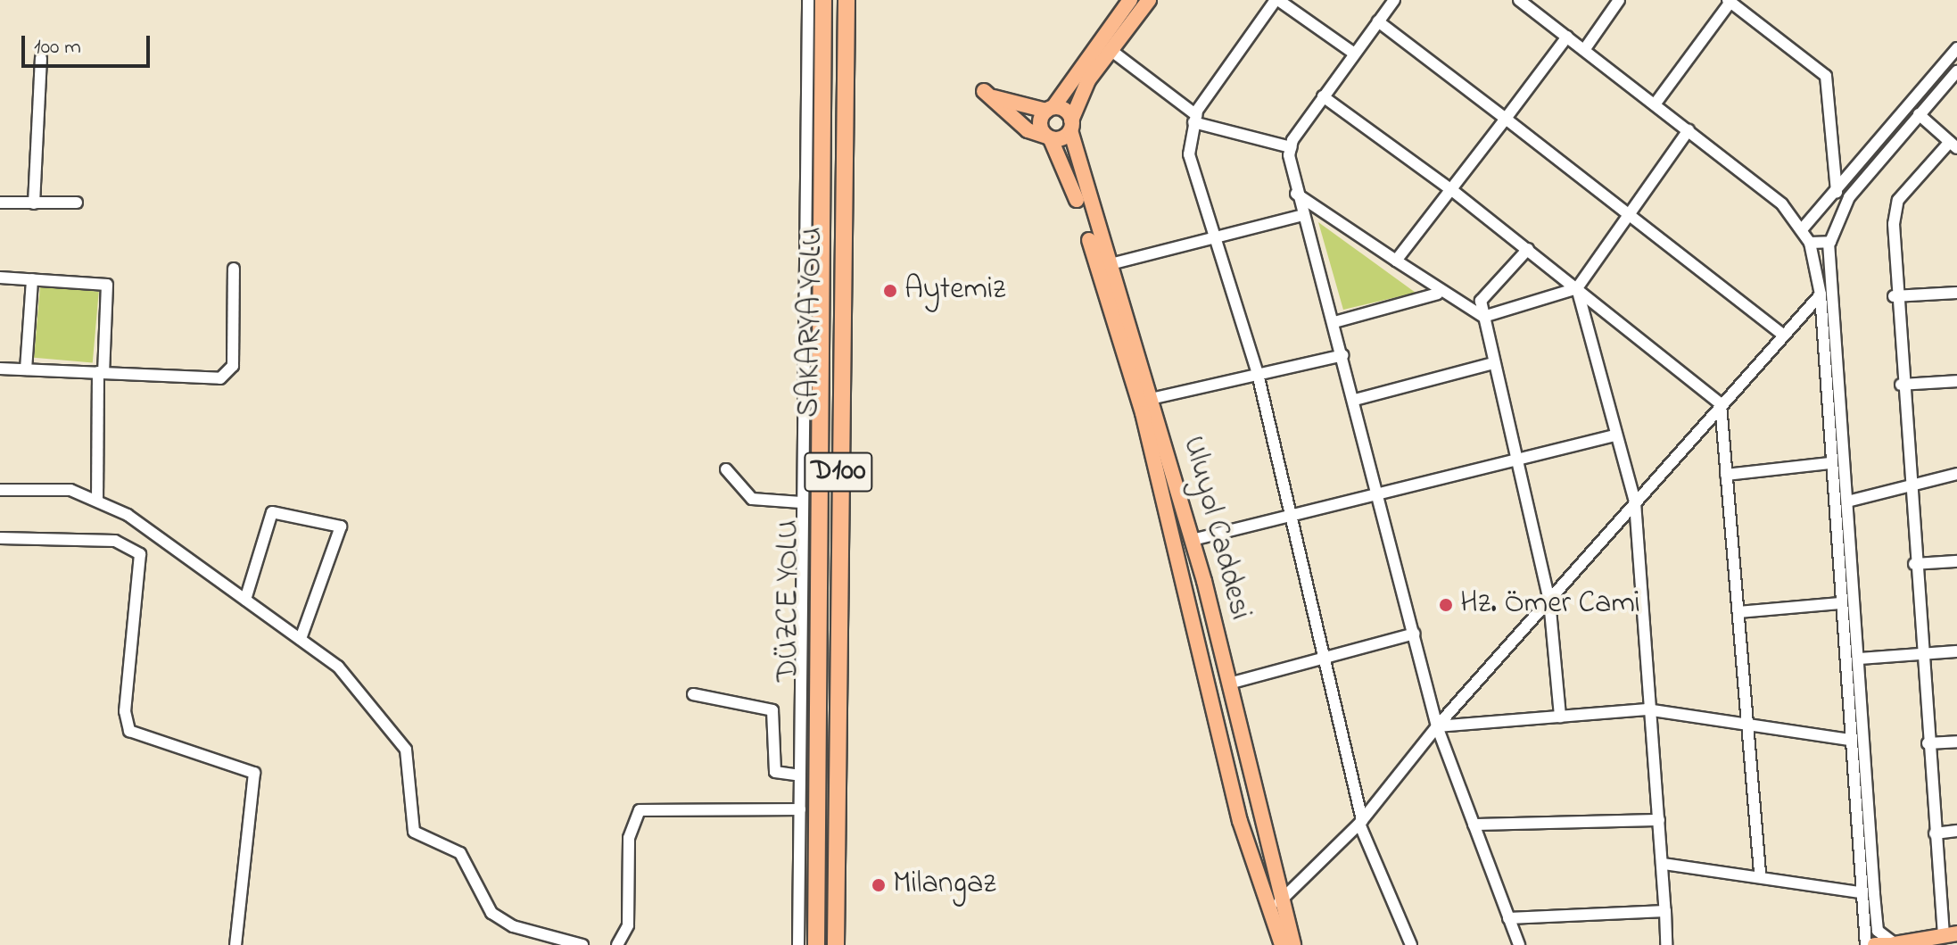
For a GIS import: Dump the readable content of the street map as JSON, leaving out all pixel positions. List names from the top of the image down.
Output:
{
  "streets": {
    "highway": ["SAKARYA YOLU", "D100", "DÜZCE YOLU"],
    "main road": ["Uluyol Caddesi"]
  },
  "places": ["Aytemiz", "Hz. Ömer Cami", "Milangaz"],
  "scale_bar": "100 m"
}
